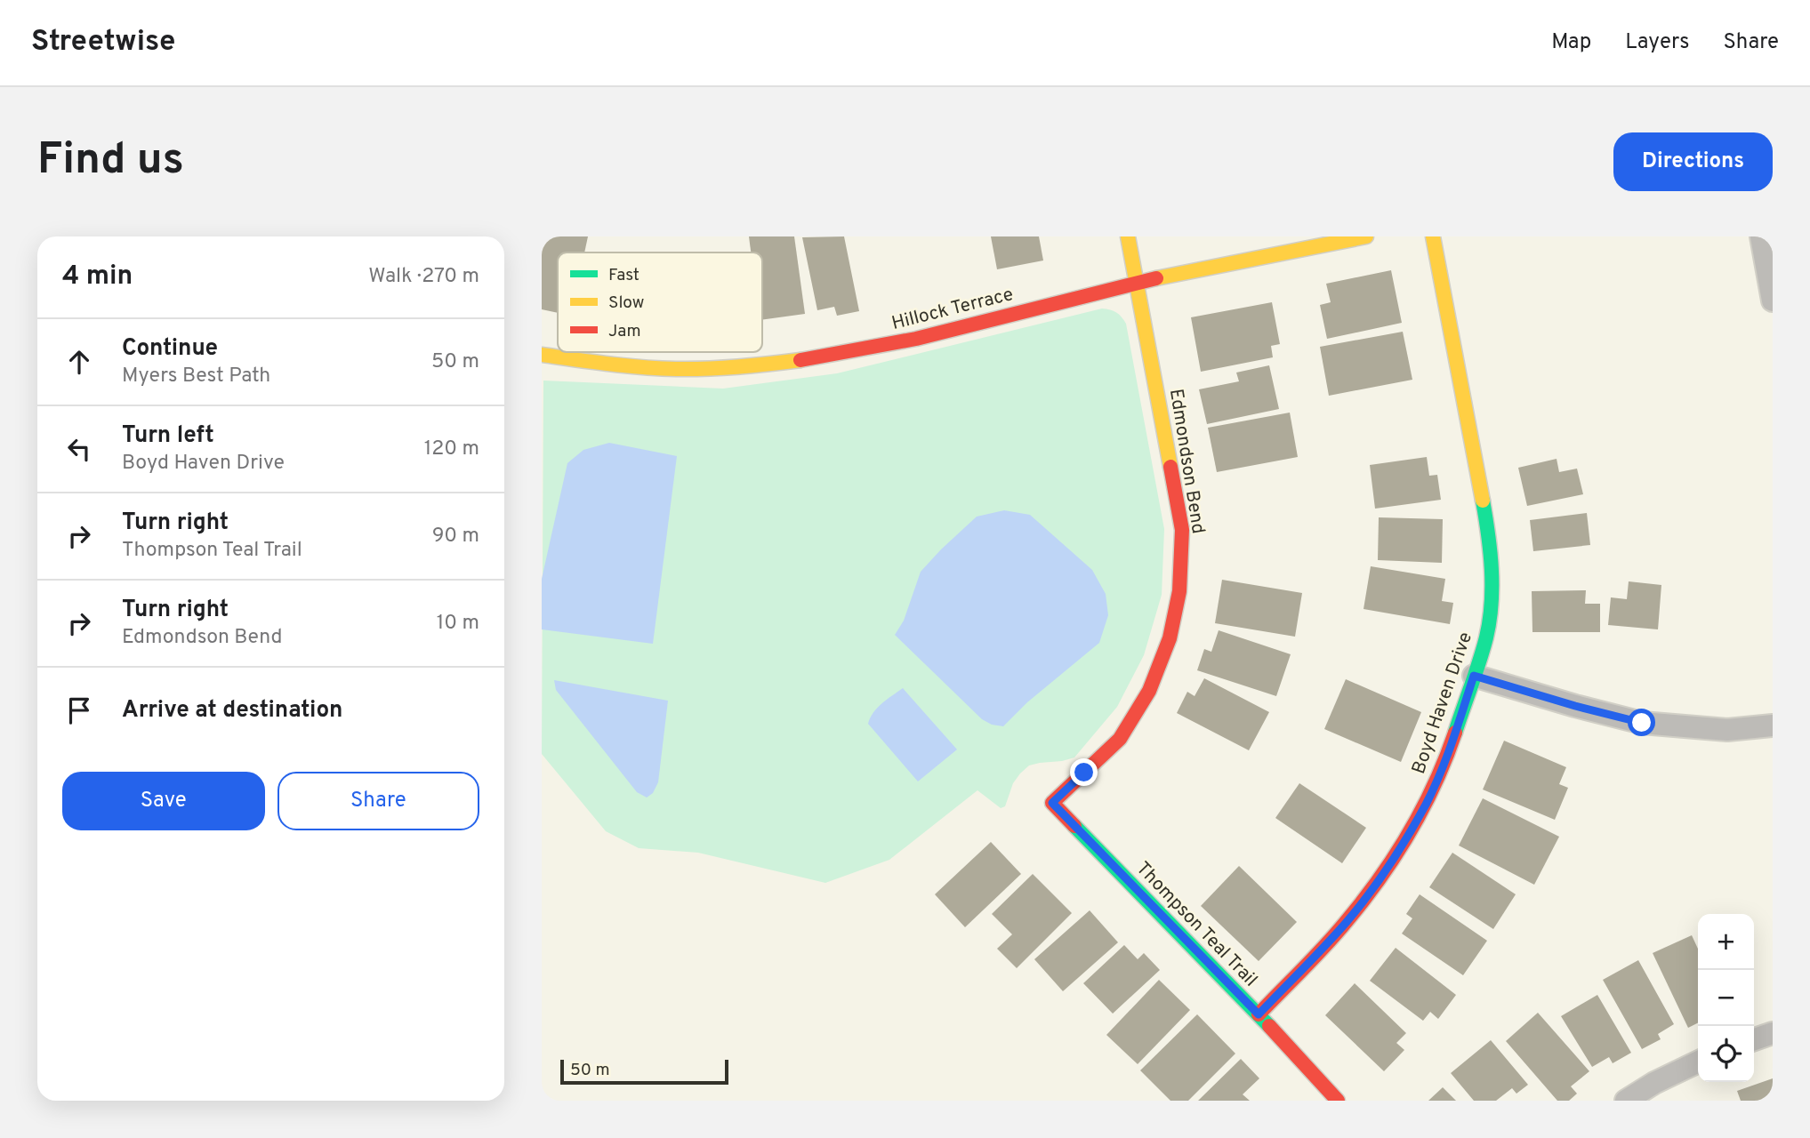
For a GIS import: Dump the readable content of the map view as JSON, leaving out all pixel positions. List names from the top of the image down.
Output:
{
  "streets": {
    "street": [
      "Hillock Terrace",
      "Edmondson Bend",
      "Boyd Haven Drive",
      "Thompson Teal Trail"
    ]
  },
  "crossings": [
    ["Hillock Terrace", "Edmondson Bend"],
    ["Edmondson Bend", "Thompson Teal Trail"],
    ["Boyd Haven Drive", "Thompson Teal Trail"]
  ],
  "legend": ["Fast", "Slow", "Jam"],
  "scale_bar": "50 m",
  "page": {
    "header": "Streetwise",
    "nav": ["Map", "Layers", "Share"],
    "buttons": [
      "Directions",
      ["Save", "Share"]
    ],
    "title": "Find us",
    "heading": ["4 min", "Walk · 270 m"],
    "list": [
      ["Continue", "Myers Best Path", "50 m"],
      ["Turn left", "Boyd Haven Drive", "120 m"],
      ["Turn right", "Thompson Teal Trail", "90 m"],
      ["Turn right", "Edmondson Bend", "10 m"],
      "Arrive at destination"
    ],
    "map_buttons": ["+", "−"],
    "scale": "50 m"
  }
}
